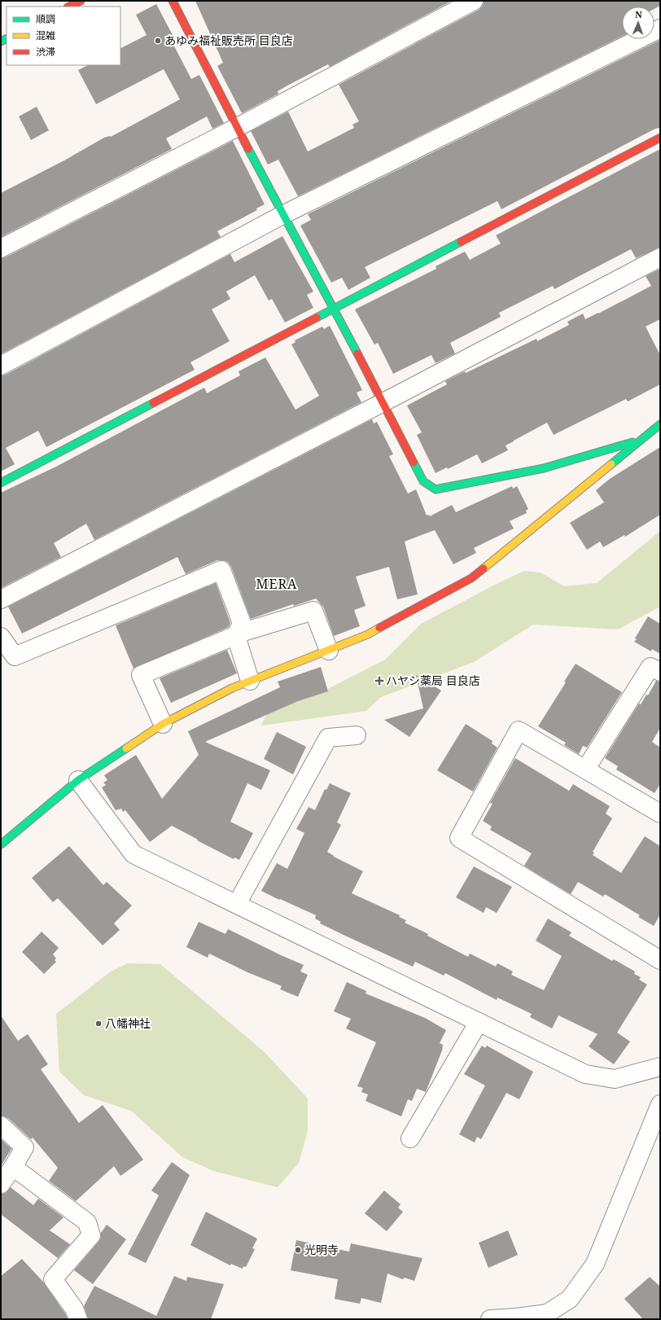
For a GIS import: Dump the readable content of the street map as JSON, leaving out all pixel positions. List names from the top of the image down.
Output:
{
  "districts": ["MERA"],
  "places": {
    "other": ["あゆみ福祉販売所 目良店", "八幡神社", "光明寺"],
    "health": ["ハヤシ薬局 目良店"]
  },
  "legend": ["順調", "混雑", "渋滞"],
  "north": "top"
}
